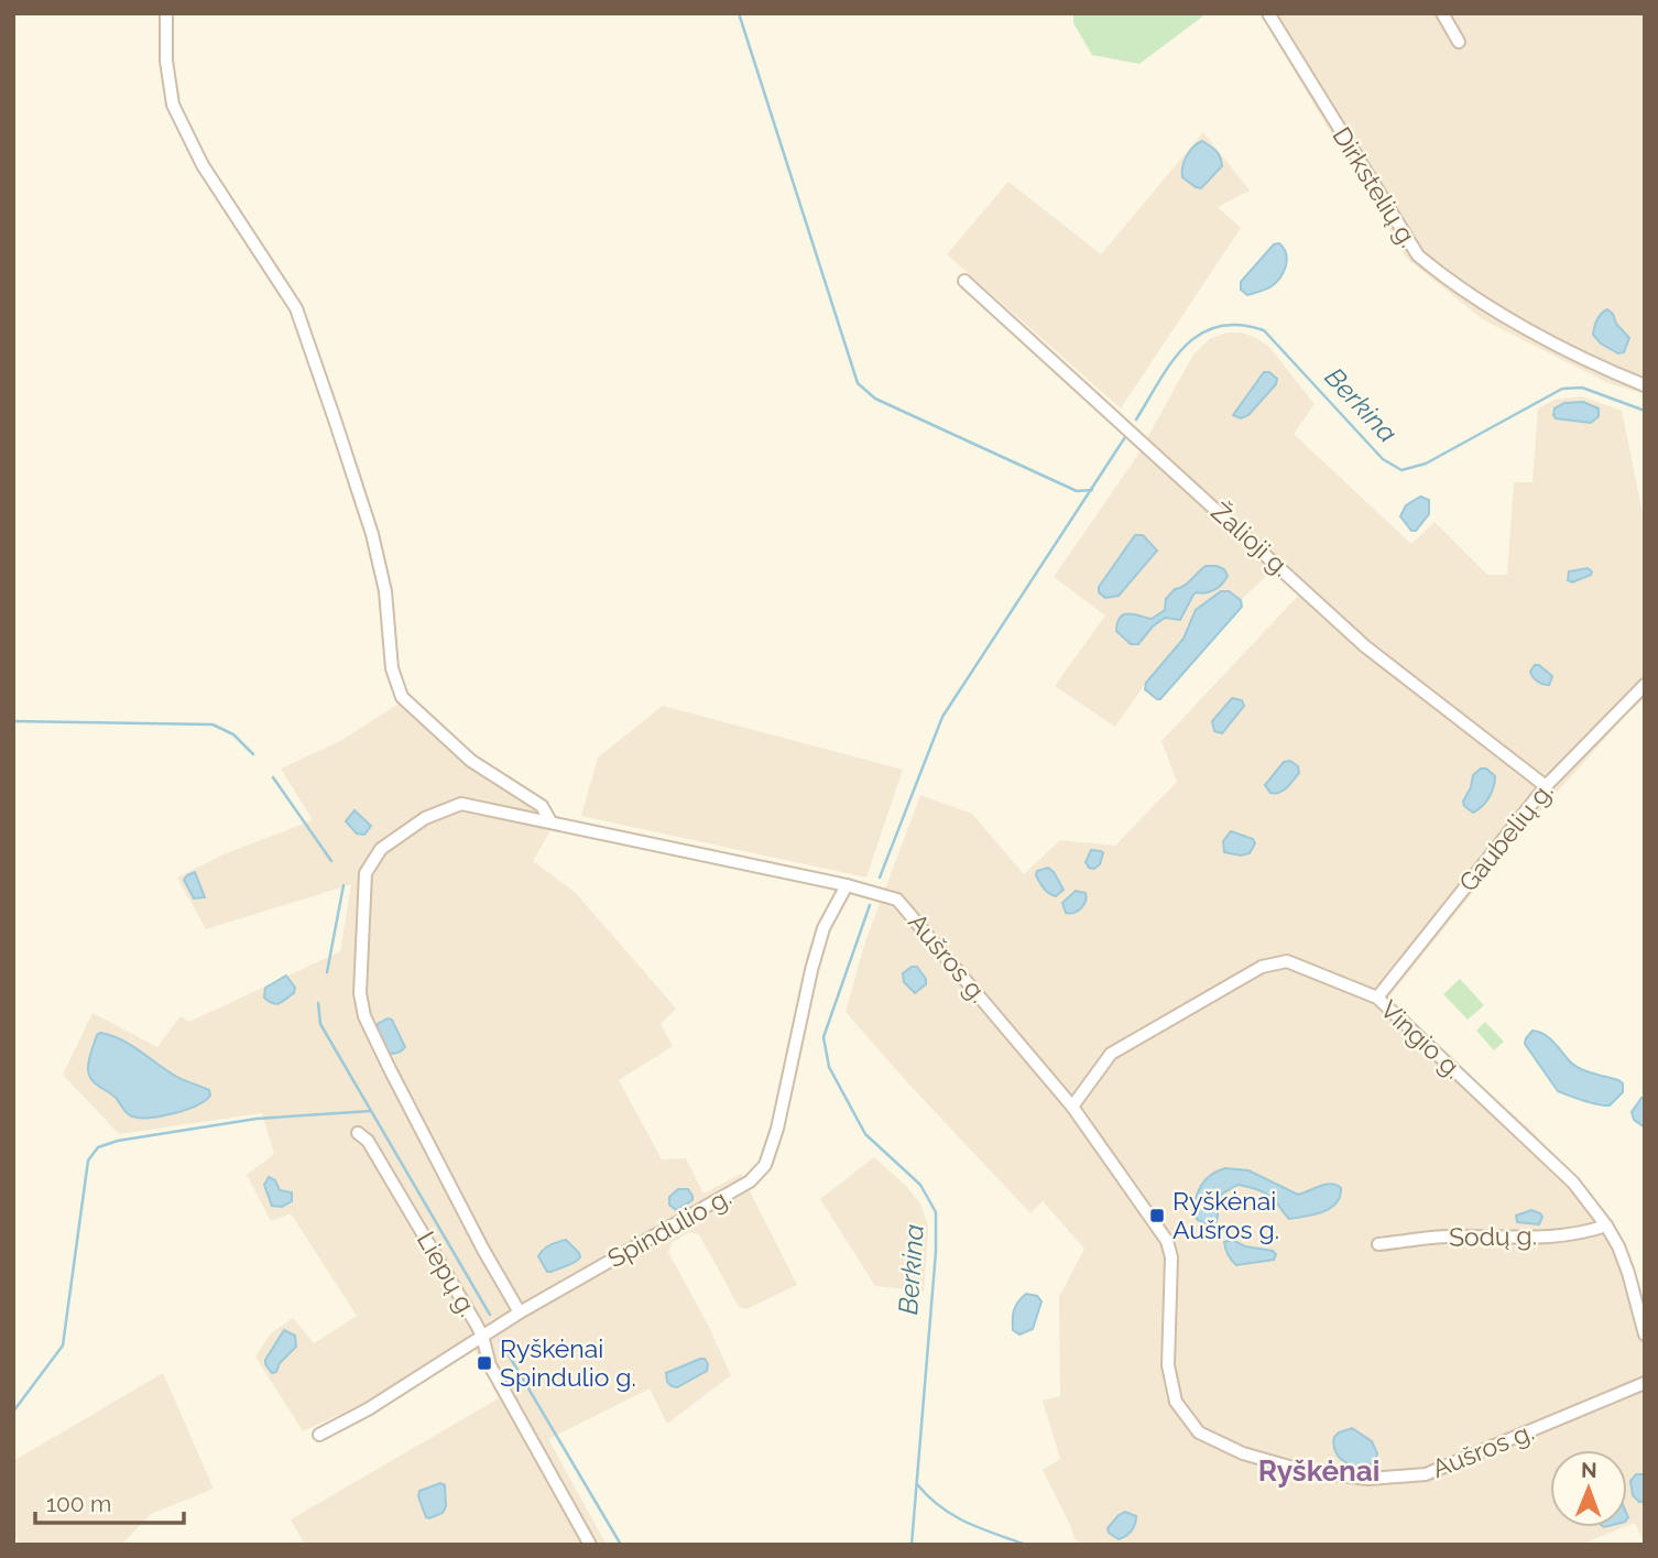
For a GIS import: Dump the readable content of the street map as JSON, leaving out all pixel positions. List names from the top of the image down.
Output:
{
  "streets": {
    "street": [
      "Dirkstelių g.",
      "Žalioji g.",
      "Gaubelių g.",
      "Aušros g.",
      "Vingio g.",
      "Spindulio g.",
      "Sodų g.",
      "Liepų g."
    ]
  },
  "crossings": [
    ["Žalioji g.", "Gaubelių g."],
    ["Gaubelių g.", "Vingio g."],
    ["Aušros g.", "Vingio g."],
    ["Aušros g.", "Spindulio g."],
    ["Vingio g.", "Sodų g."],
    ["Spindulio g.", "Liepų g."]
  ],
  "districts": ["Ryškėnai"],
  "water": ["Berkina"],
  "places": {
    "transit": ["Ryškėnai Aušros g.", "Ryškėnai Spindulio g."]
  },
  "scale_bar": "100 m",
  "north": "top"
}
